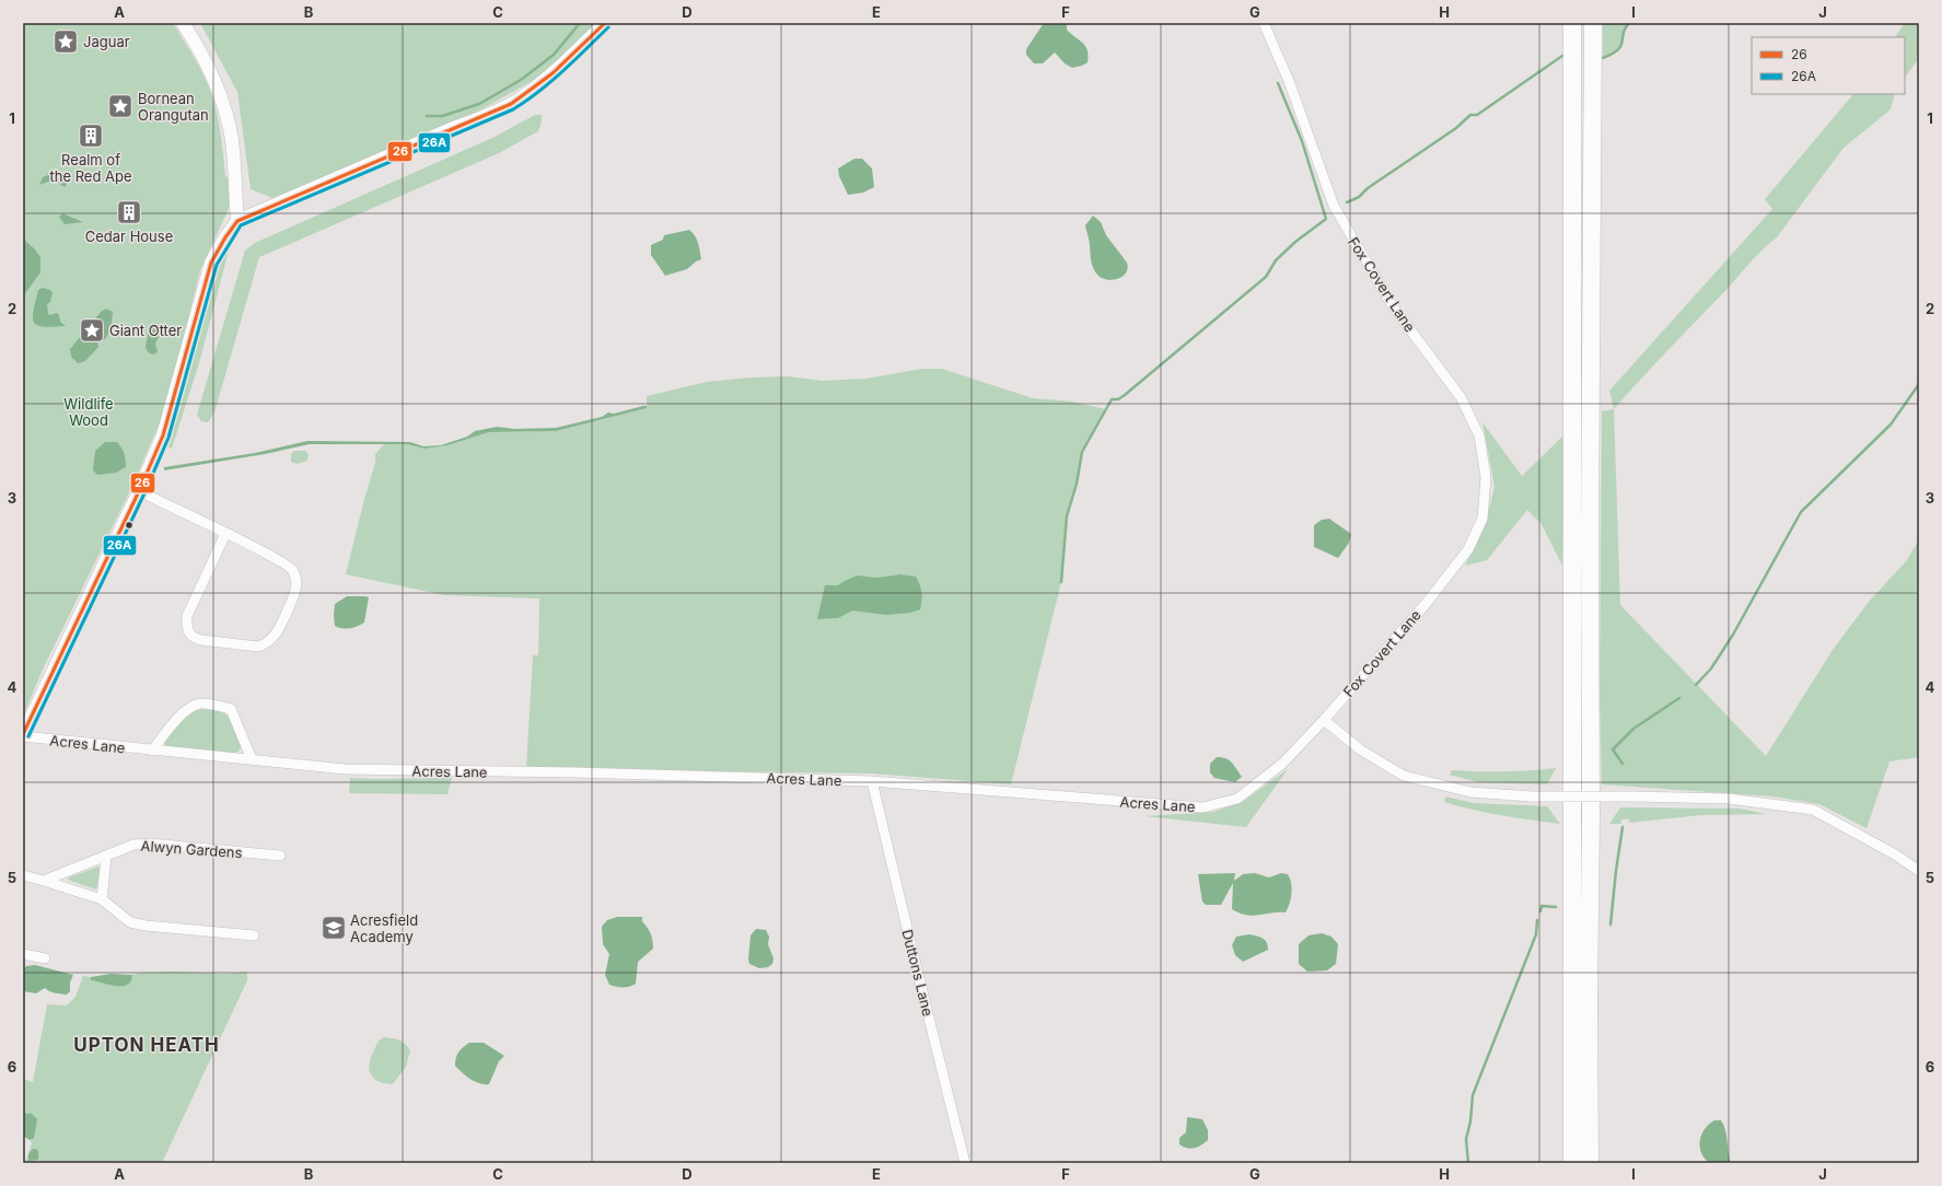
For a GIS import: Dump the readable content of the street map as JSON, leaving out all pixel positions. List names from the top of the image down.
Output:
{
  "streets": {
    "street": [
      "Fox Covert Lane",
      "Acres Lane",
      "Alwyn Gardens",
      "Duttons Lane"
    ]
  },
  "crossings": [
    ["Fox Covert Lane", "Acres Lane"],
    ["Acres Lane", "Duttons Lane"]
  ],
  "districts": ["UPTON HEATH"],
  "parks": ["Wildlife Wood"],
  "places": {
    "place": ["Jaguar", "Bornean Orangutan", "Giant Otter"],
    "building": ["Realm of the Red Ape", "Cedar House"],
    "school or university": ["Acresfield Academy"]
  },
  "lines": ["transit line 26", "transit line 26A"],
  "legend": ["26", "26A"],
  "grid": {
    "columns": [
      "A",
      "B",
      "C",
      "D",
      "E",
      "F",
      "G",
      "H",
      "I",
      "J"
    ],
    "rows": [
      "1",
      "2",
      "3",
      "4",
      "5",
      "6"
    ]
  }
}
